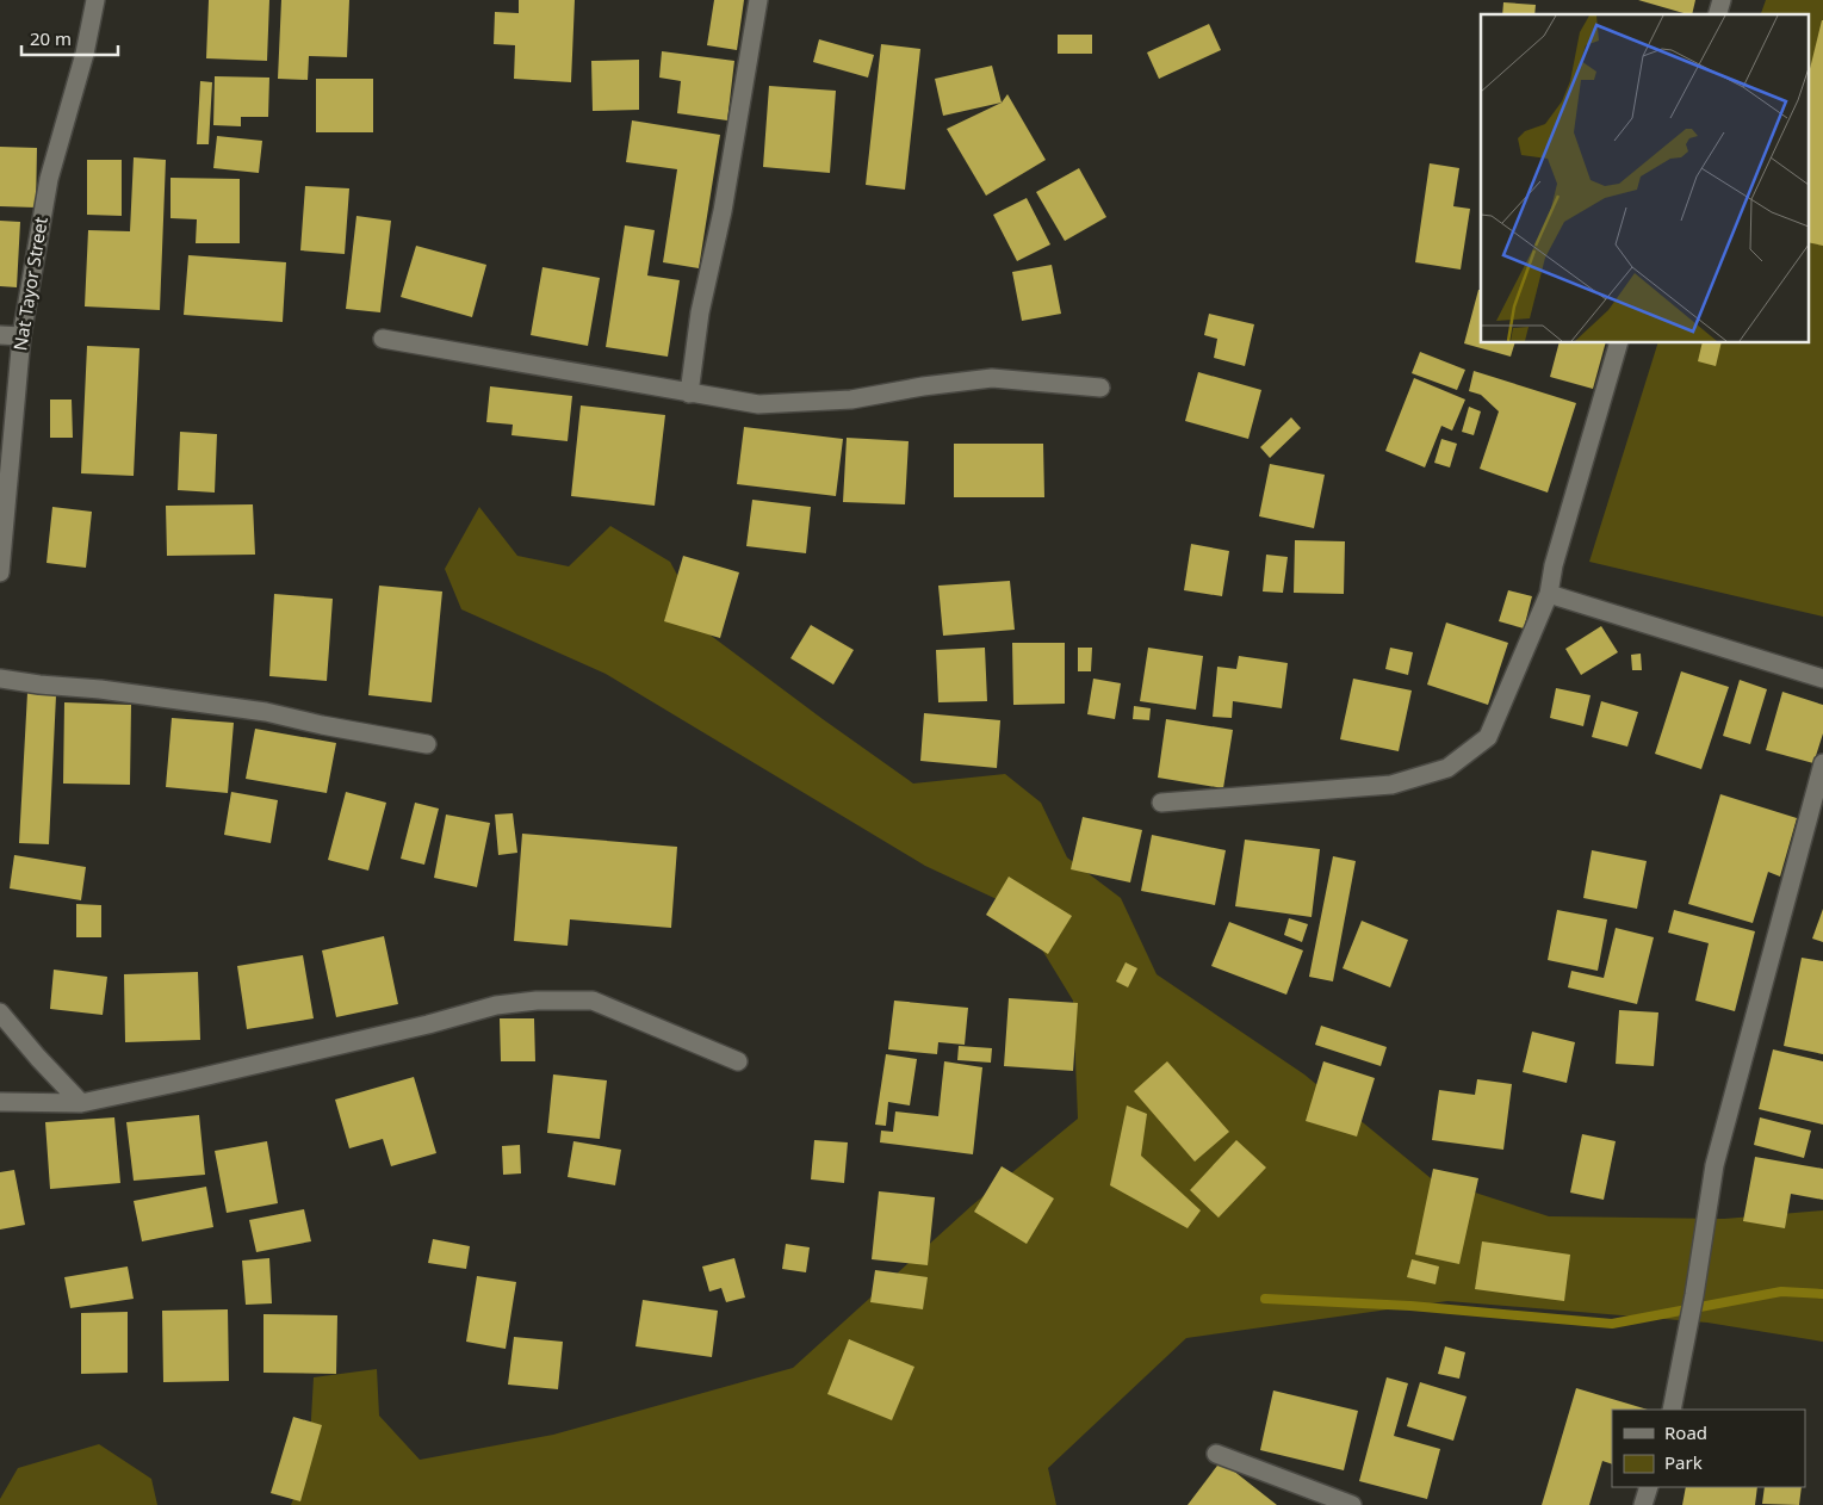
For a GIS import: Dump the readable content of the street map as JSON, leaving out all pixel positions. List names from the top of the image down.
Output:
{
  "streets": {
    "street": ["Nat Tayor Street"]
  },
  "legend": ["Road", "Park"],
  "scale_bar": "20 m"
}
